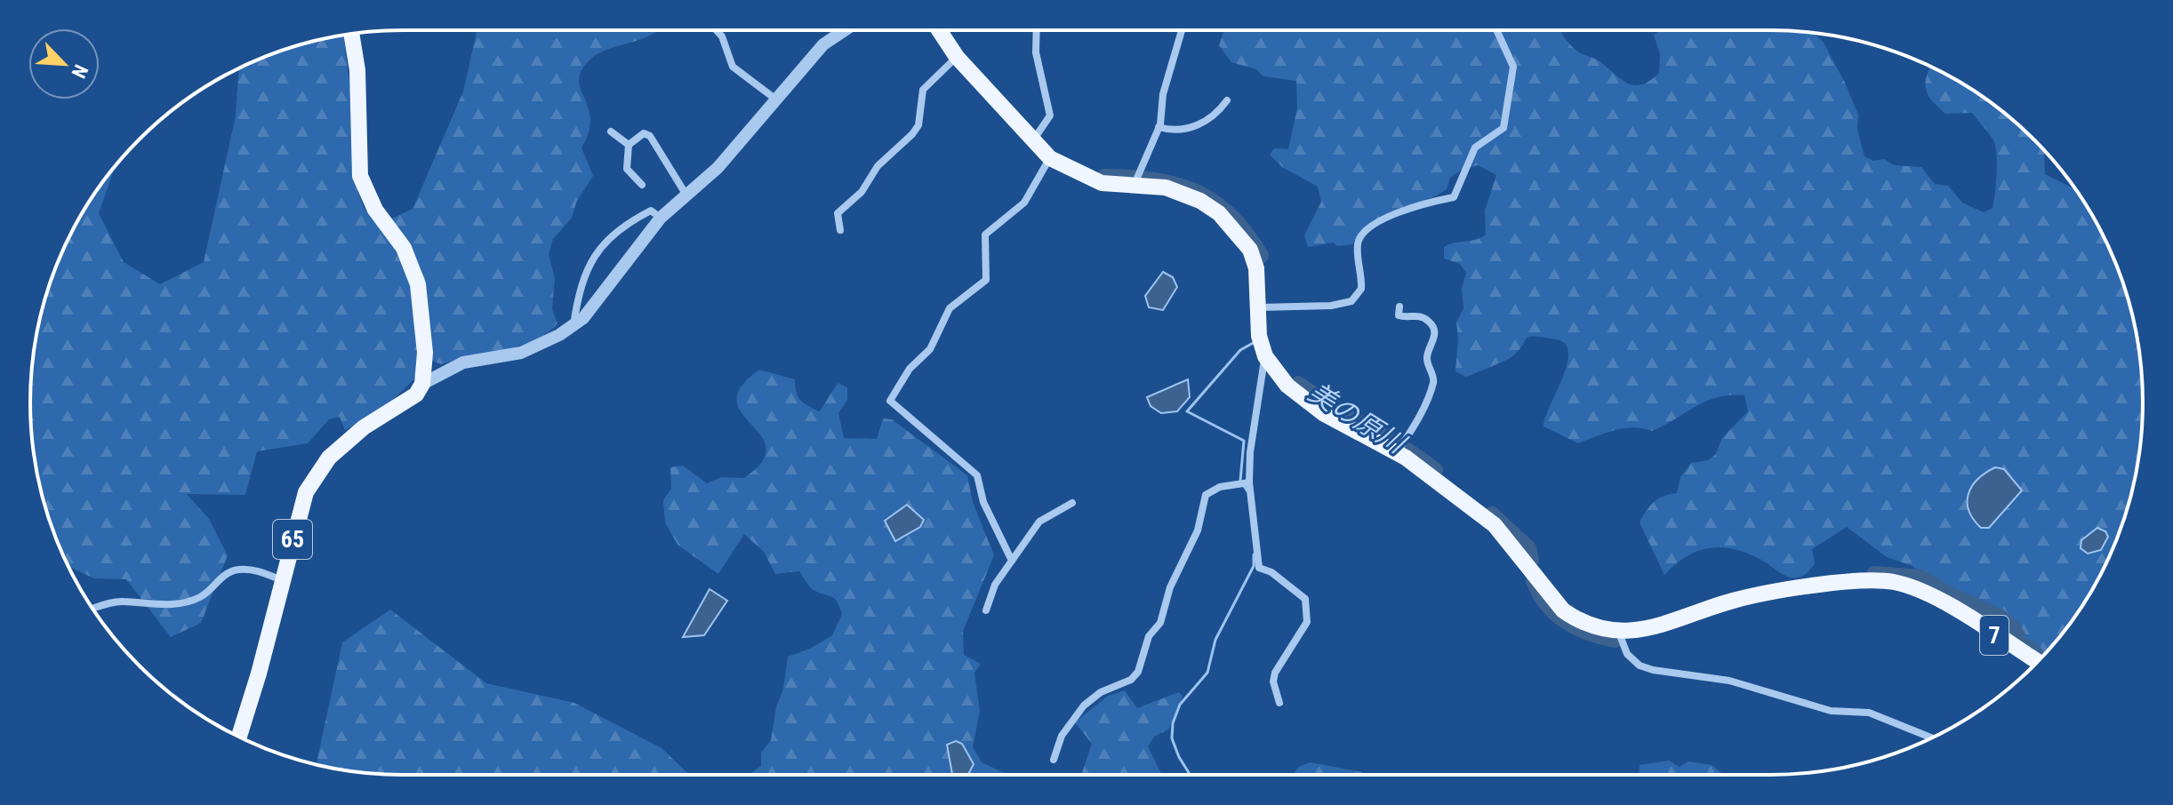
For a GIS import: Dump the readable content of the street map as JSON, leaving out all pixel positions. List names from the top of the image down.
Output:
{
  "streets": {
    "main road": ["65", "7"]
  },
  "water": ["美の原川"],
  "north": "bottom right"
}
